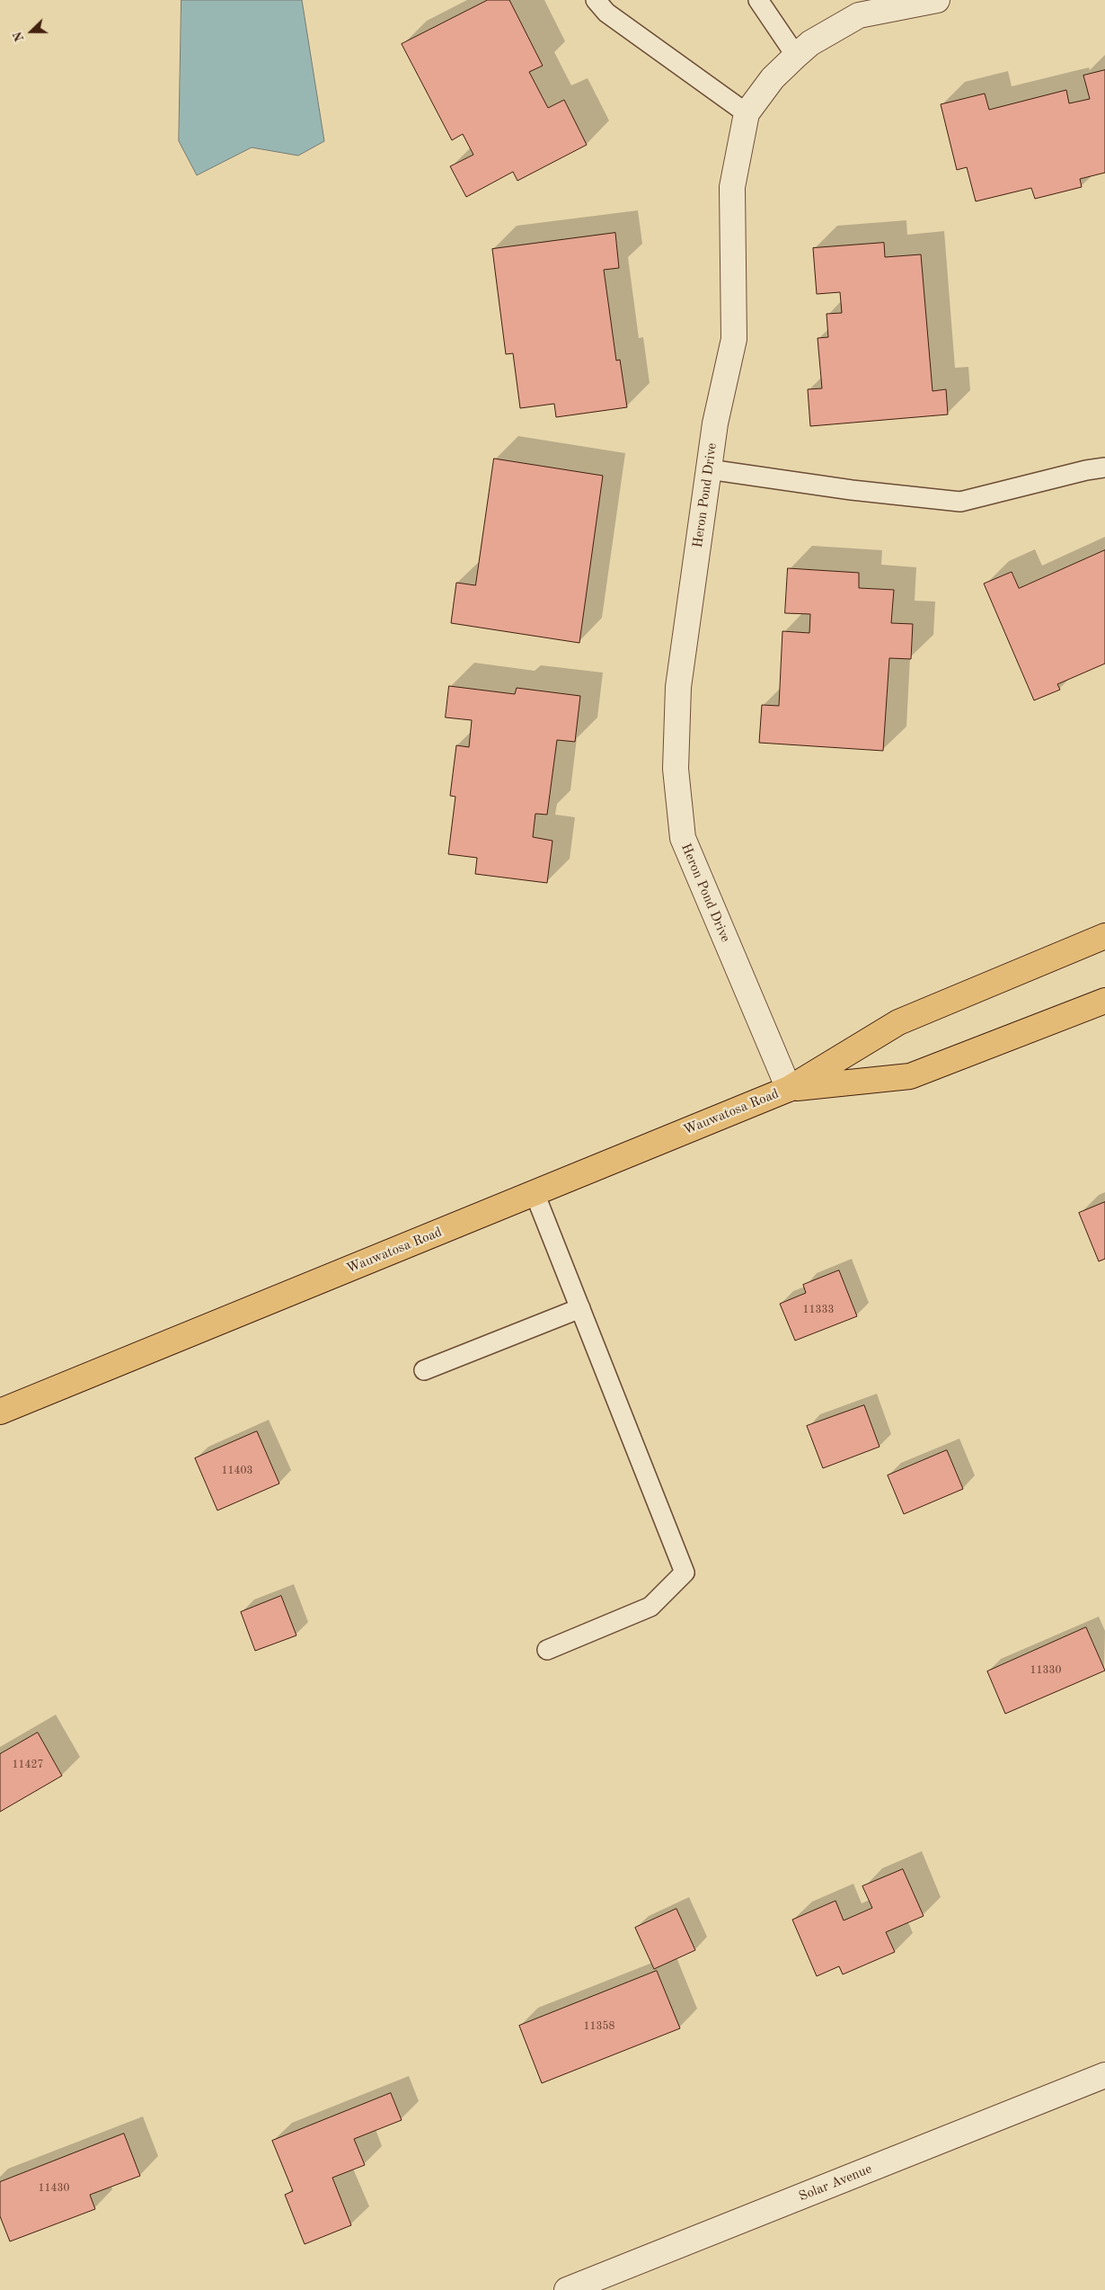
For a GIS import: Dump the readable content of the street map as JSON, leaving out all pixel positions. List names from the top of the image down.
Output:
{
  "streets": {
    "main road": ["Wauwatosa Road"],
    "street": ["Heron Pond Drive", "Solar Avenue"]
  },
  "crossings": [
    ["Heron Pond Drive", "Wauwatosa Road"]
  ],
  "house_numbers": [
    "11333",
    "11403",
    "11330",
    "11427",
    "11358",
    "11430"
  ],
  "north": "left"
}
